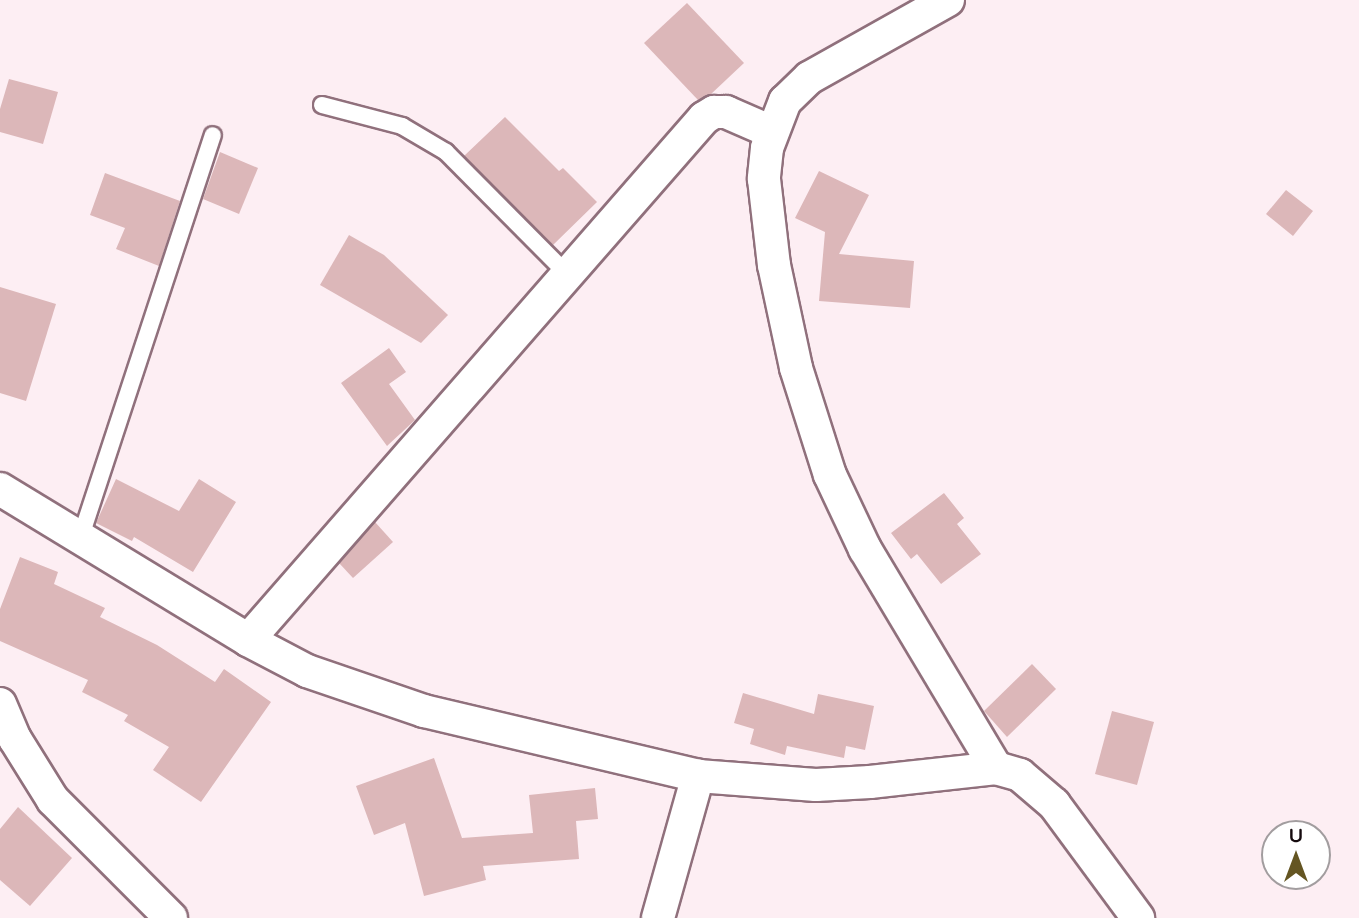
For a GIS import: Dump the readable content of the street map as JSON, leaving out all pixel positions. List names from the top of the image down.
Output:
{
  "north": "top"
}
